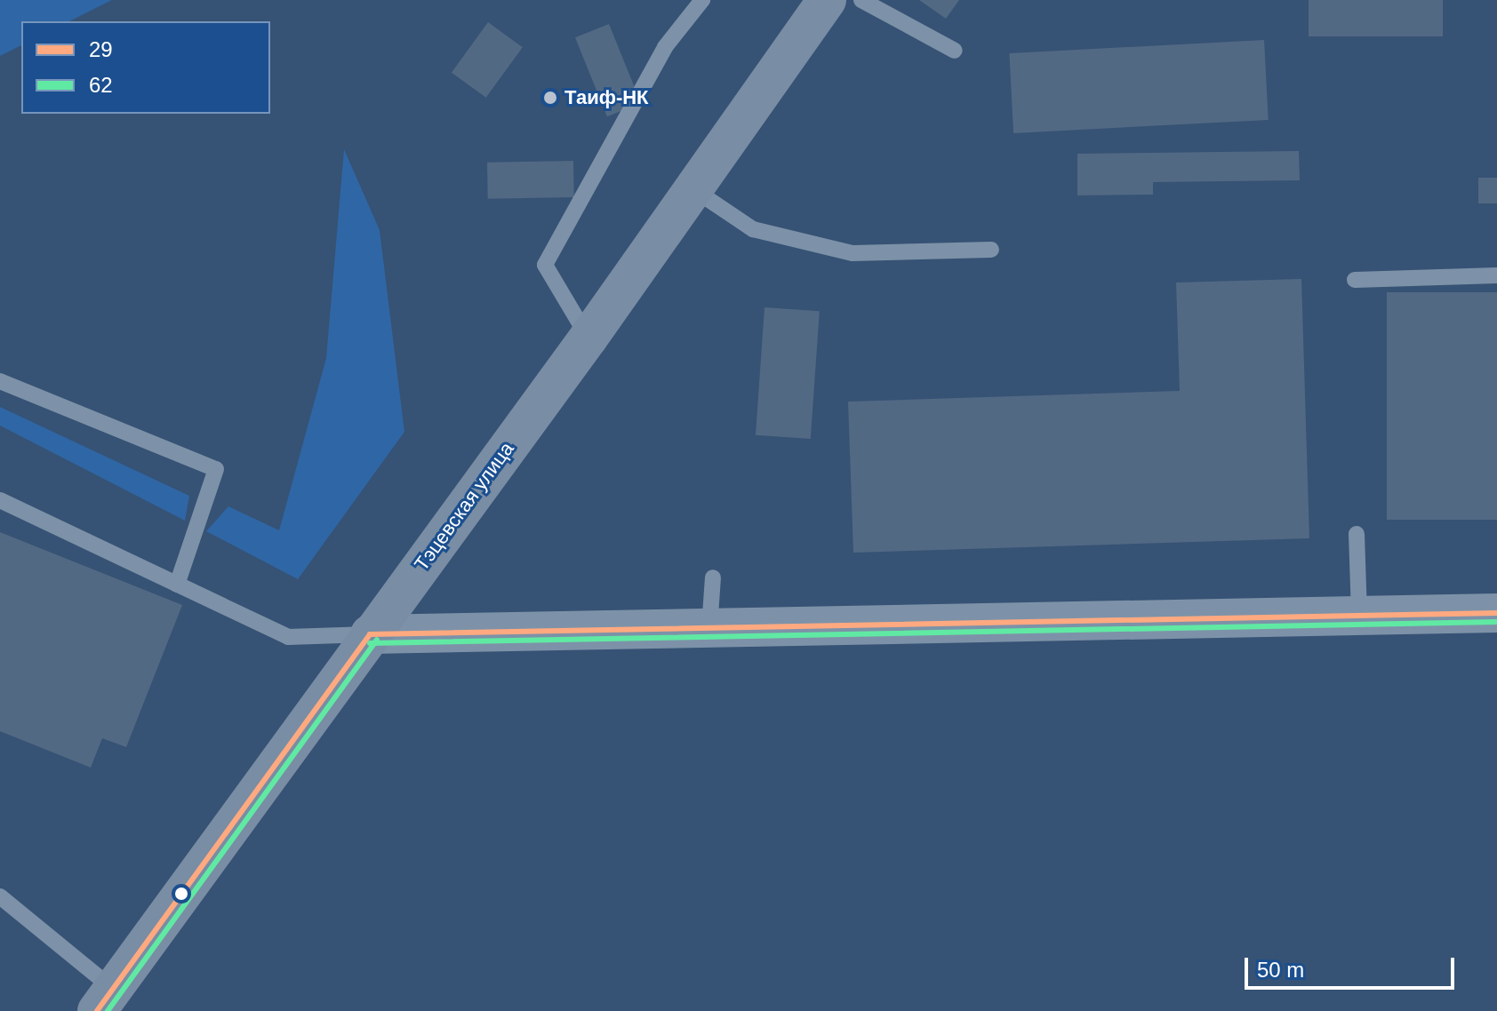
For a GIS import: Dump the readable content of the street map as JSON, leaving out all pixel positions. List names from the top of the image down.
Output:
{
  "streets": {
    "main road": ["Тэцевская улица"]
  },
  "places": ["Таиф-НК"],
  "lines": ["transit line 29", "transit line 62"],
  "legend": ["29", "62"],
  "scale_bar": "50 m"
}
